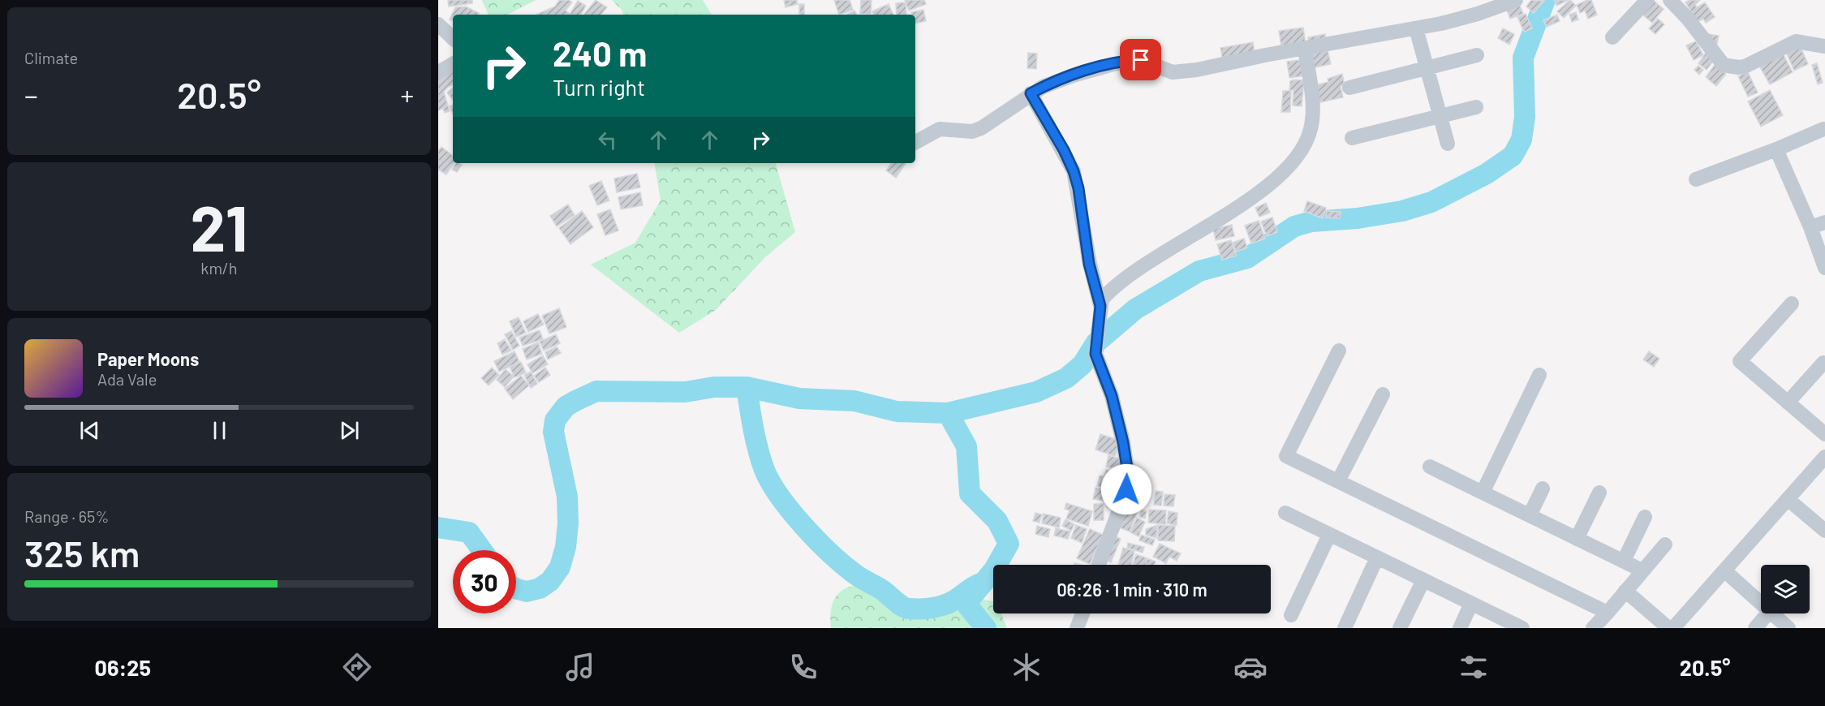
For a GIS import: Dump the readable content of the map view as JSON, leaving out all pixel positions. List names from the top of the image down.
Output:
{
  "page": {
    "tile": [
      "Climate",
      ["21", "km/h"],
      ["Range · 65%", "325 km"]
    ],
    "turn": ["240 m", "Turn right"],
    "heat": ["−", "20.5°", "+"],
    "song": ["Paper Moons", "Ada Vale"],
    "limit": "30",
    "trip": "06:26 · 1 min · 310 m",
    "tabs": ["06:25", "20.5°"]
  }
}
